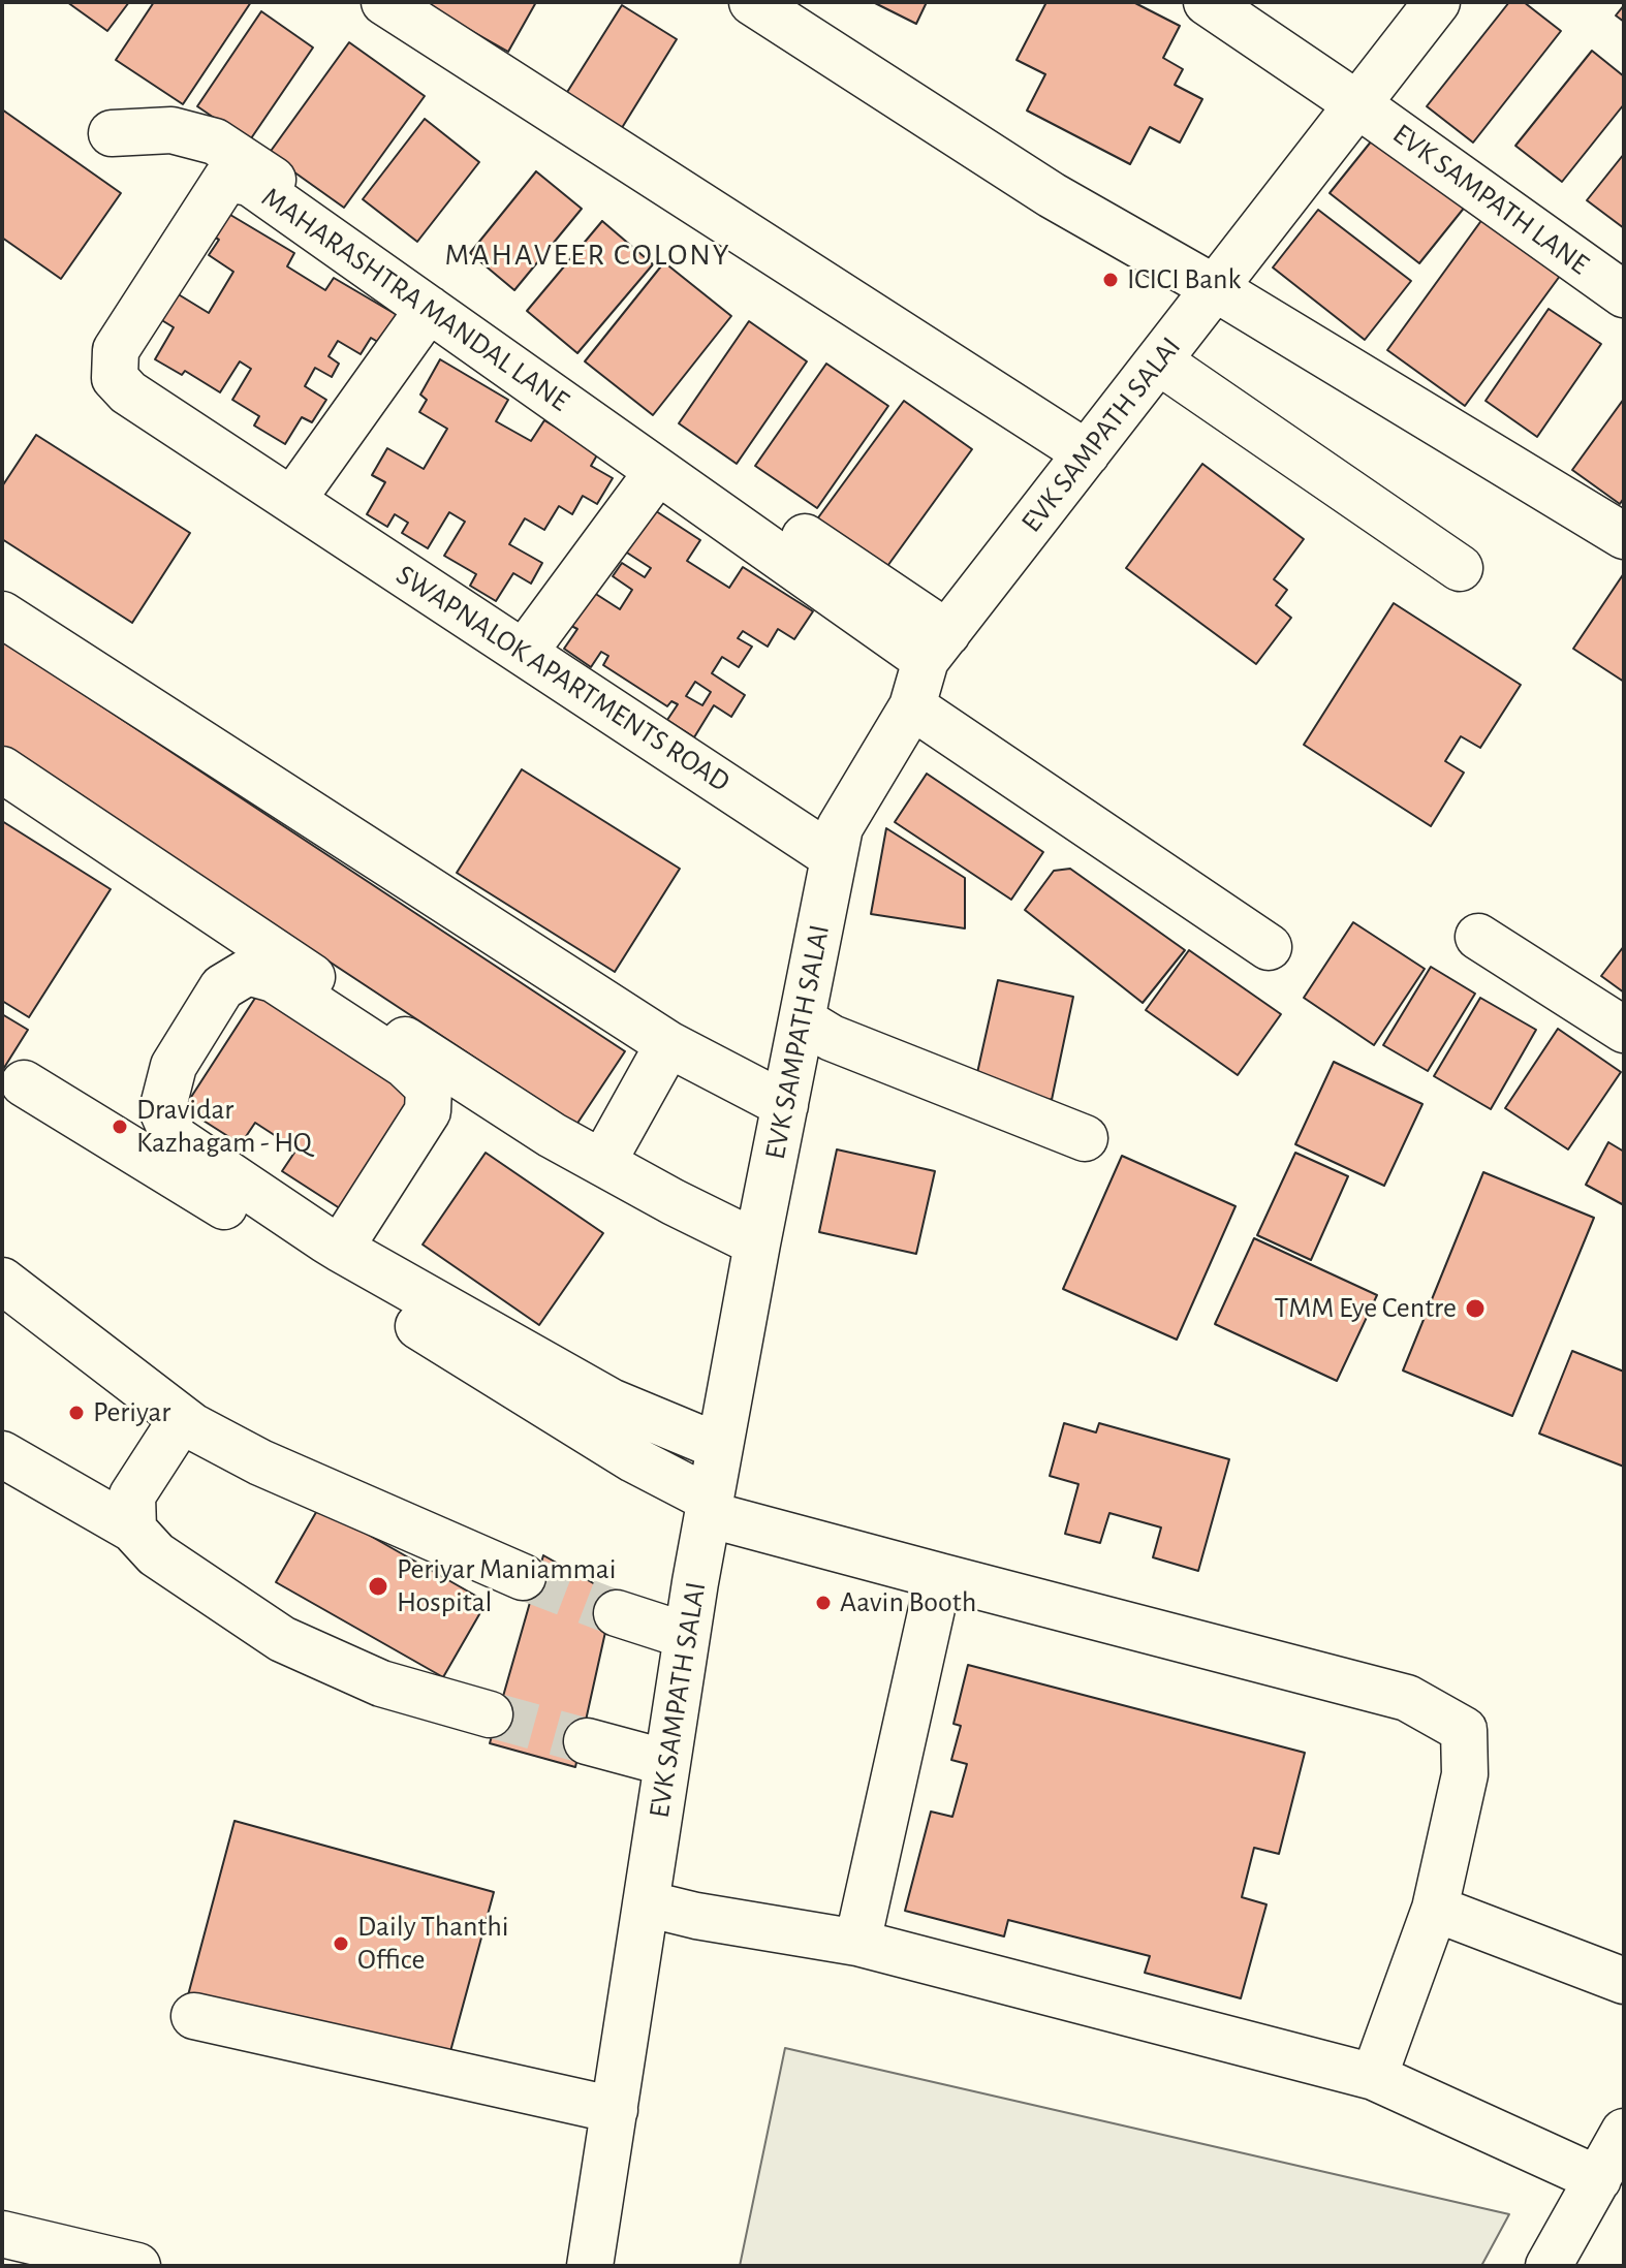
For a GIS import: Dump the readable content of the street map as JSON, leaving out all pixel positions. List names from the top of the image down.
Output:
{
  "streets": {
    "street": [
      "EVK SAMPATH LANE",
      "MAHARASHTRA MANDAL LANE",
      "EVK SAMPATH SALAI",
      "SWAPNALOK APARTMENTS ROAD"
    ]
  },
  "crossings": [
    ["EVK SAMPATH LANE", "EVK SAMPATH SALAI"],
    ["MAHARASHTRA MANDAL LANE", "EVK SAMPATH SALAI"],
    ["MAHARASHTRA MANDAL LANE", "SWAPNALOK APARTMENTS ROAD"],
    ["EVK SAMPATH SALAI", "SWAPNALOK APARTMENTS ROAD"]
  ],
  "districts": ["MAHAVEER COLONY"],
  "places": [
    "ICICI Bank",
    "Dravidar Kazhagam - HQ",
    "TMM Eye Centre",
    "Periyar",
    "Periyar Maniammai Hospital",
    "Aavin Booth",
    "Daily Thanthi Office"
  ]
}
